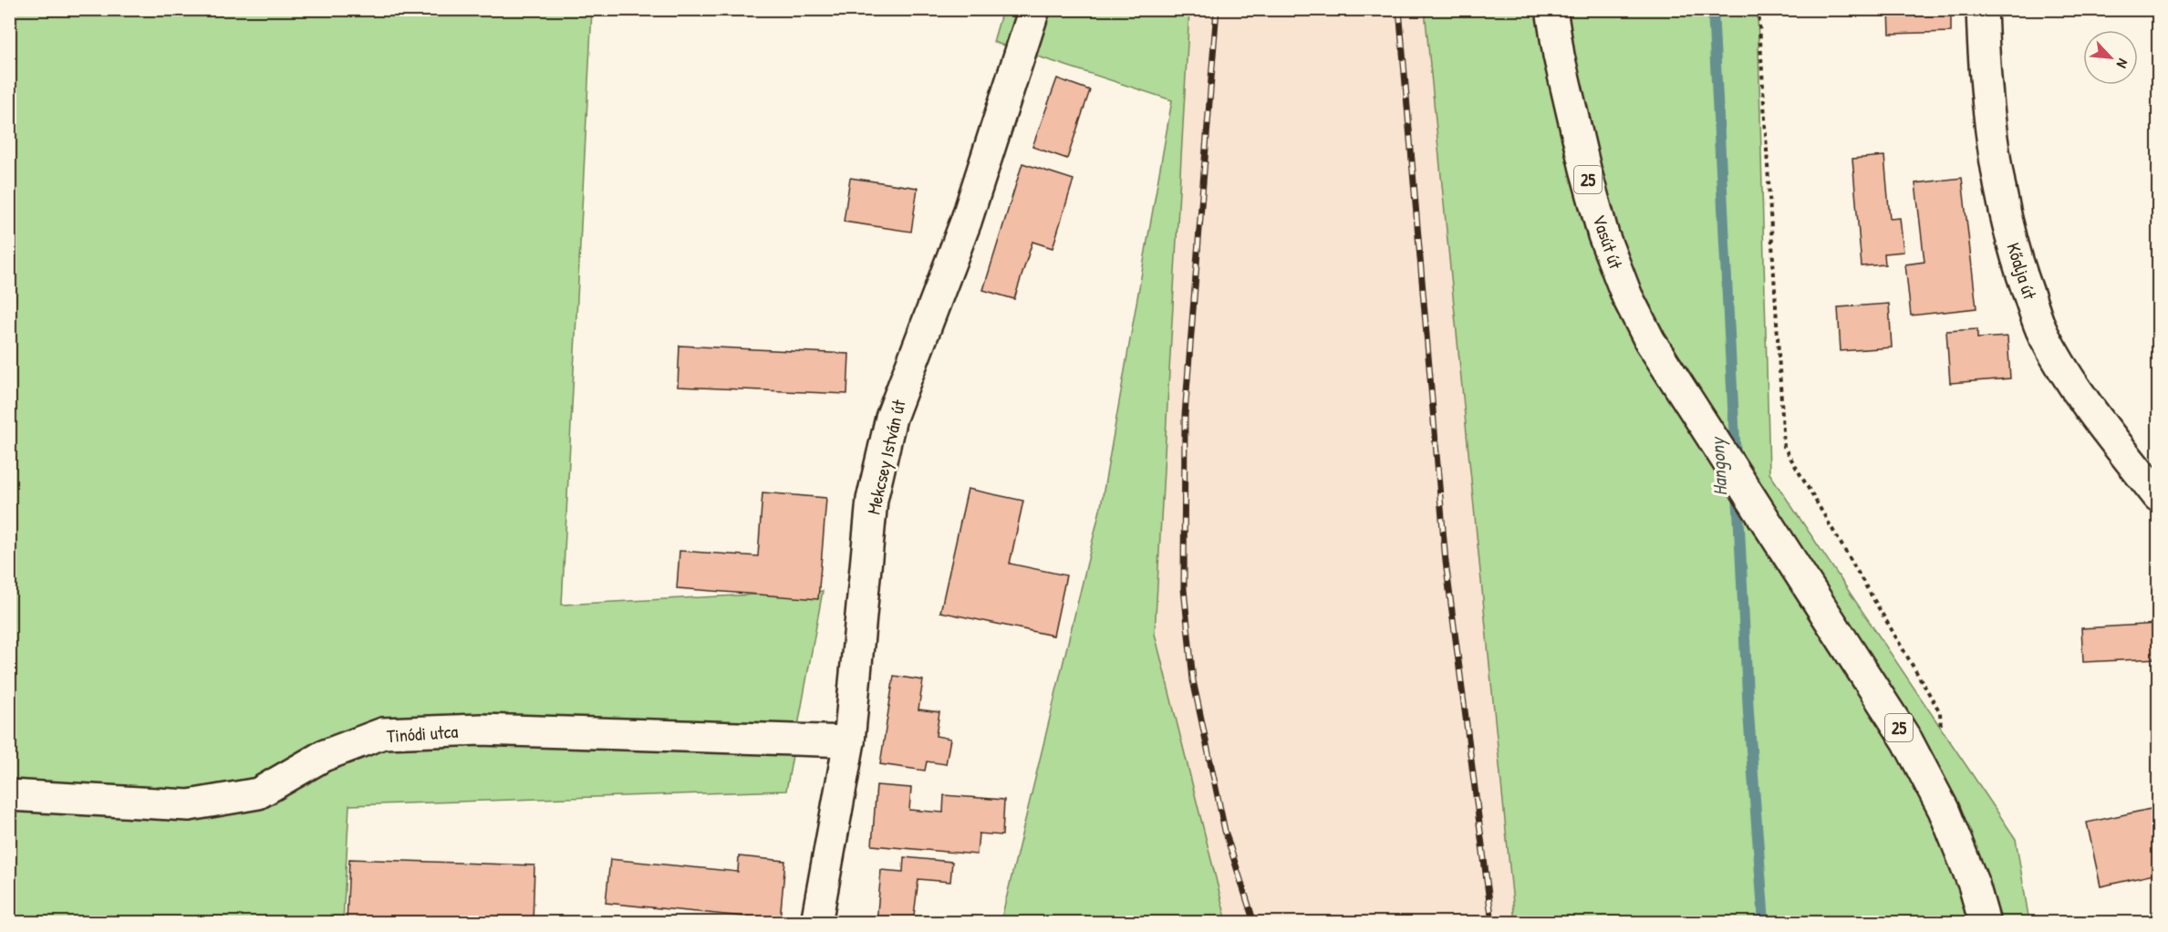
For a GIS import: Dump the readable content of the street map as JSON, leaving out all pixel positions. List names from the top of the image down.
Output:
{
  "streets": {
    "street": [
      "25",
      "Vasút út",
      "Kőalja út",
      "Mekcsey István út",
      "Tinódi utca"
    ]
  },
  "crossings": [
    ["Mekcsey István út", "Tinódi utca"]
  ],
  "water": ["Hangony"],
  "north": "bottom right"
}
